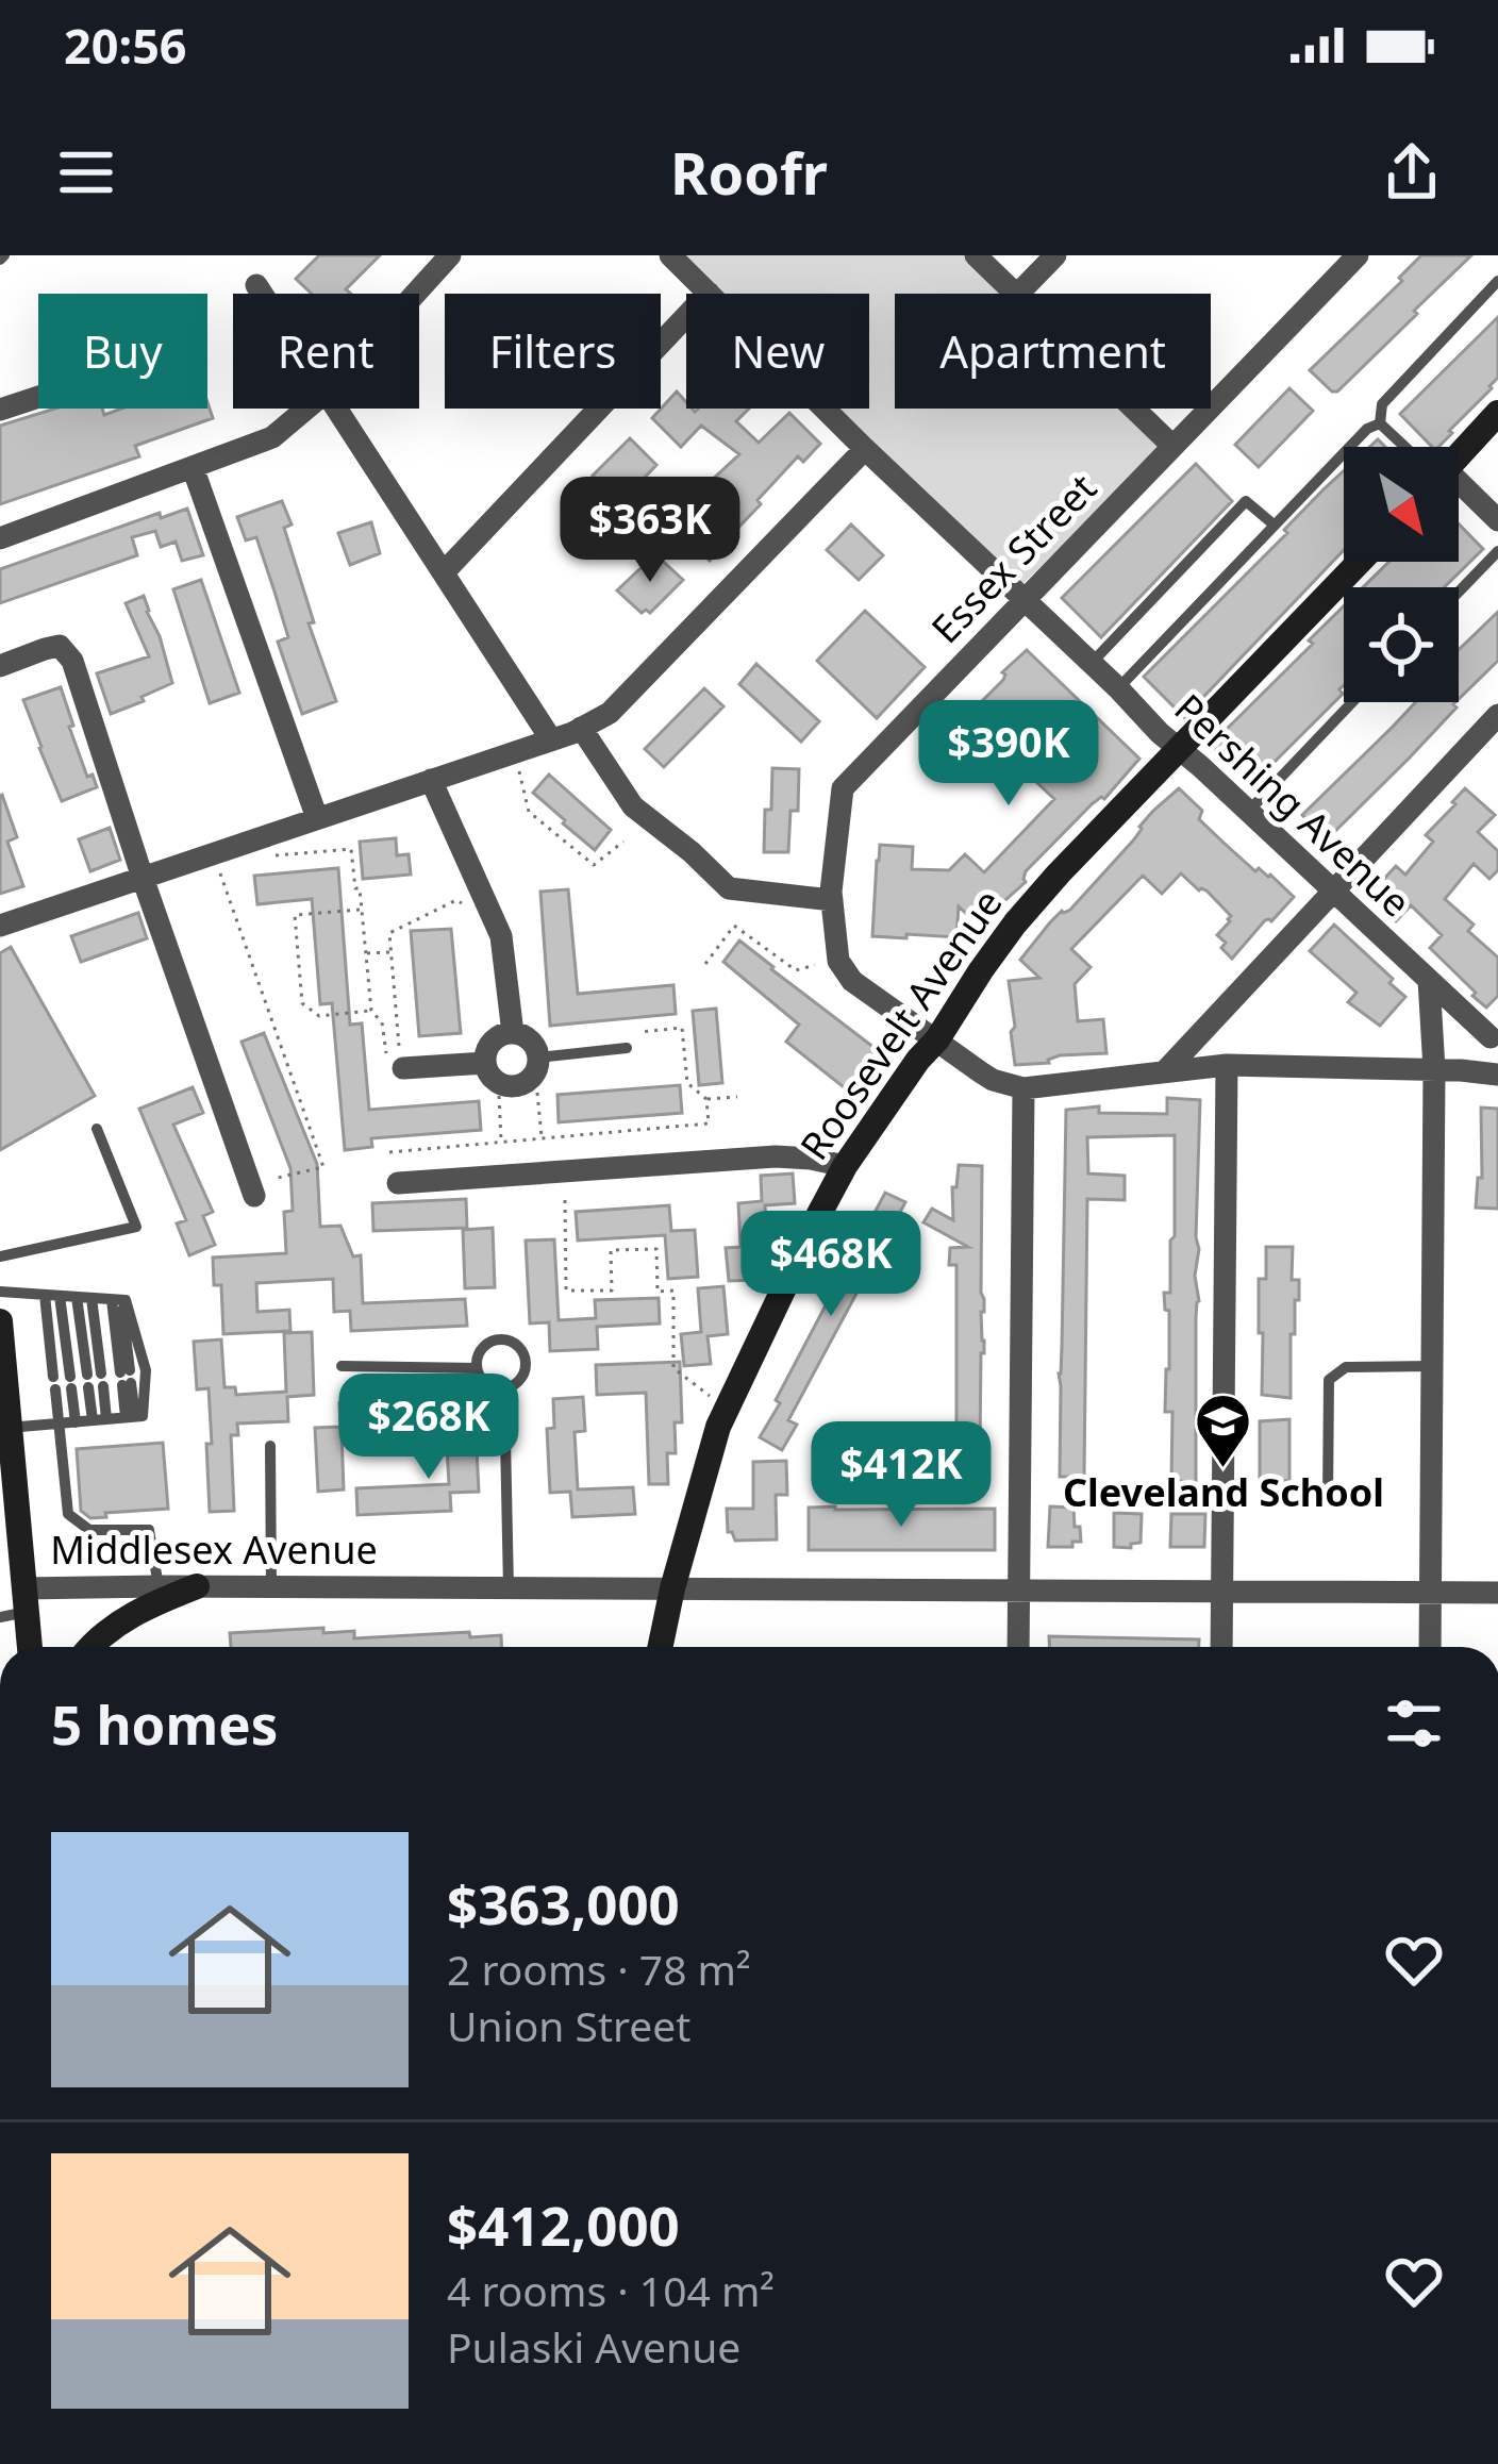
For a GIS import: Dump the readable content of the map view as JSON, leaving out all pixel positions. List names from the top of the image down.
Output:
{
  "streets": {
    "street": [
      "Essex Street",
      "Pershing Avenue",
      "Roosevelt Avenue",
      "Middlesex Avenue"
    ]
  },
  "crossings": [
    ["Essex Street", "Pershing Avenue"],
    ["Essex Street", "Roosevelt Avenue"],
    ["Pershing Avenue", "Roosevelt Avenue"],
    ["Roosevelt Avenue", "Middlesex Avenue"]
  ],
  "places": {
    "school or university": ["Cleveland School"]
  },
  "north": "bottom right",
  "page": {
    "status": "20:56",
    "header": "Roofr",
    "chip": [
      "Buy",
      "Rent",
      "Filters",
      "New",
      "Apartment"
    ],
    "price": [
      "$363K",
      "$390K",
      "$468K",
      "$268K",
      "$412K"
    ],
    "heading": "5 homes",
    "list": [
      {
        "name": "$363,000",
        "note": "2 rooms · 78 m² · Union Street"
      },
      {
        "name": "$412,000",
        "note": "4 rooms · 104 m² · Pulaski Avenue"
      }
    ]
  }
}
